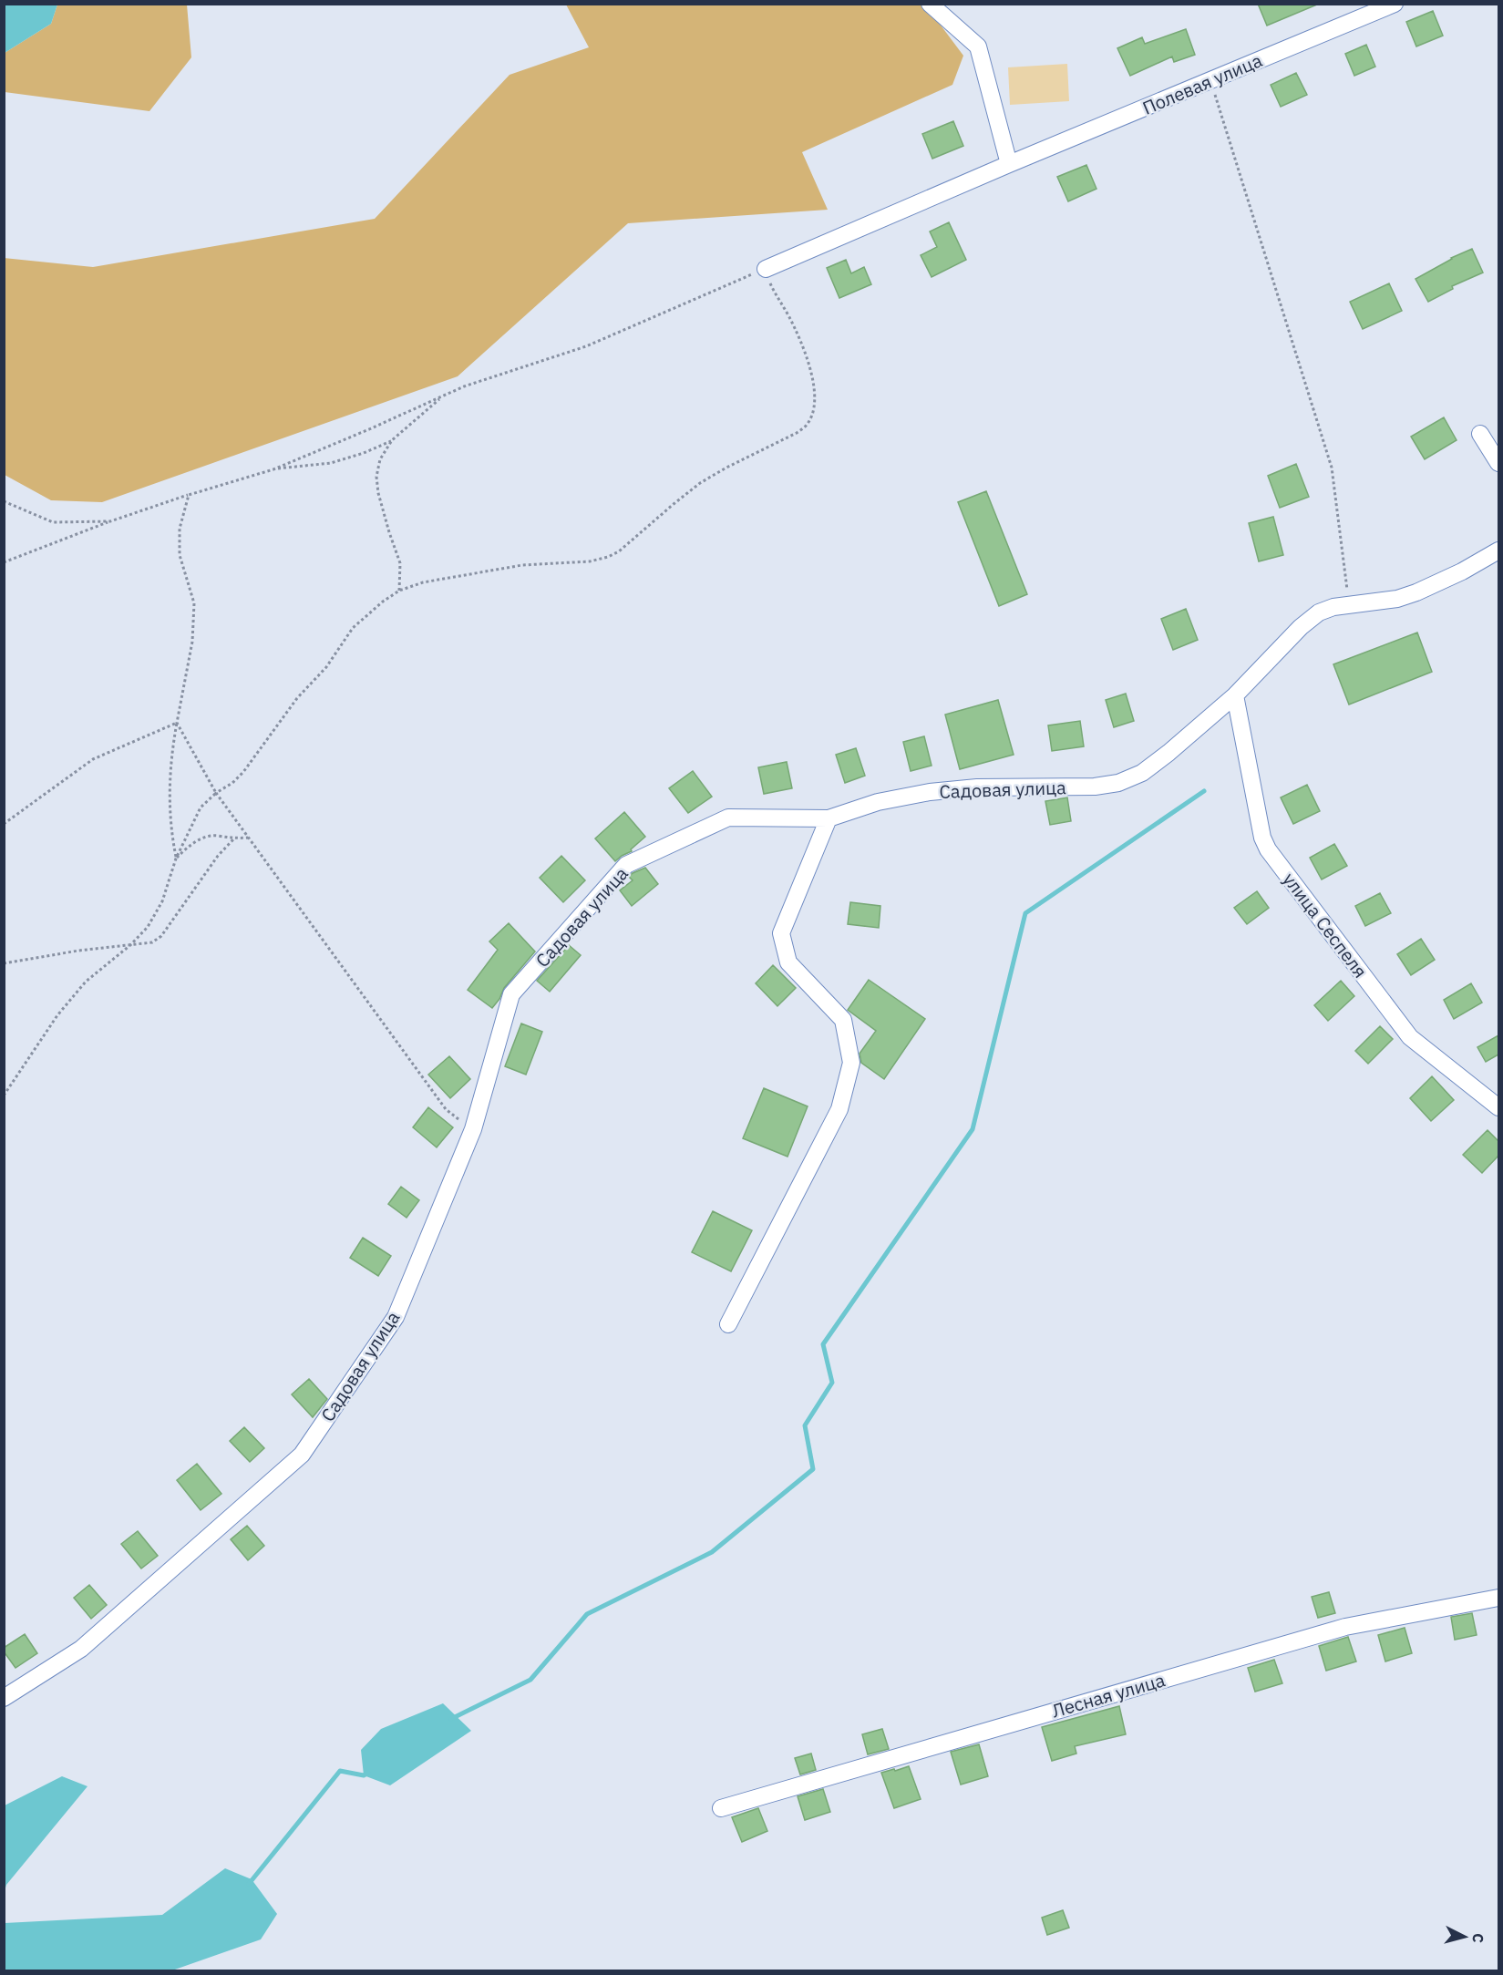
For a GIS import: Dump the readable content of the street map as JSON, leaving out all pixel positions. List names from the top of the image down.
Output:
{
  "streets": {
    "street": [
      "Полевая улица",
      "Садовая улица",
      "улица Сеспеля",
      "Лесная улица"
    ]
  },
  "crossings": [
    ["Садовая улица", "улица Сеспеля"]
  ],
  "north": "right"
}
